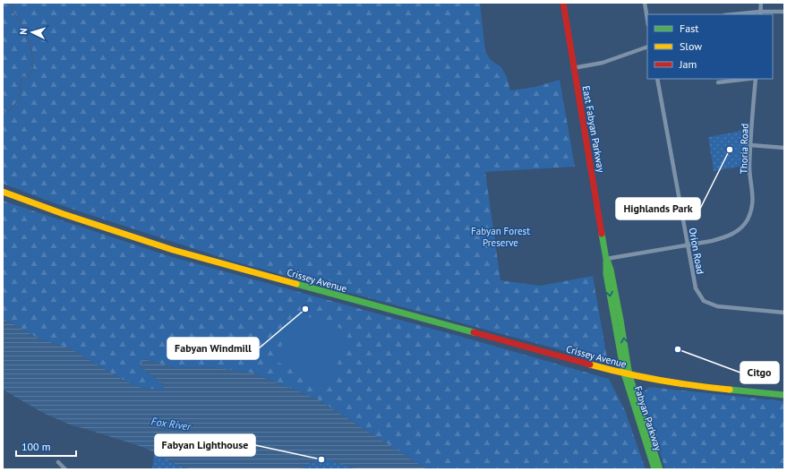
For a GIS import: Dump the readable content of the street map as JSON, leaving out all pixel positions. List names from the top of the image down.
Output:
{
  "streets": {
    "main road": ["East Fabyan Parkway", "Crissey Avenue", "Fabyan Parkway"],
    "street": ["Thoria Road", "Orion Road"]
  },
  "crossings": [
    ["East Fabyan Parkway", "Thoria Road"],
    ["East Fabyan Parkway", "Crissey Avenue"],
    ["East Fabyan Parkway", "Fabyan Parkway"],
    ["Thoria Road", "Orion Road"],
    ["Crissey Avenue", "Fabyan Parkway"]
  ],
  "water": ["Fox River"],
  "parks": ["Fabyan Forest Preserve"],
  "places": [
    "Highlands Park",
    "Fabyan Windmill",
    "Citgo",
    "Fabyan Lighthouse"
  ],
  "legend": ["Fast", "Slow", "Jam"],
  "scale_bar": "100 m",
  "north": "left"
}
